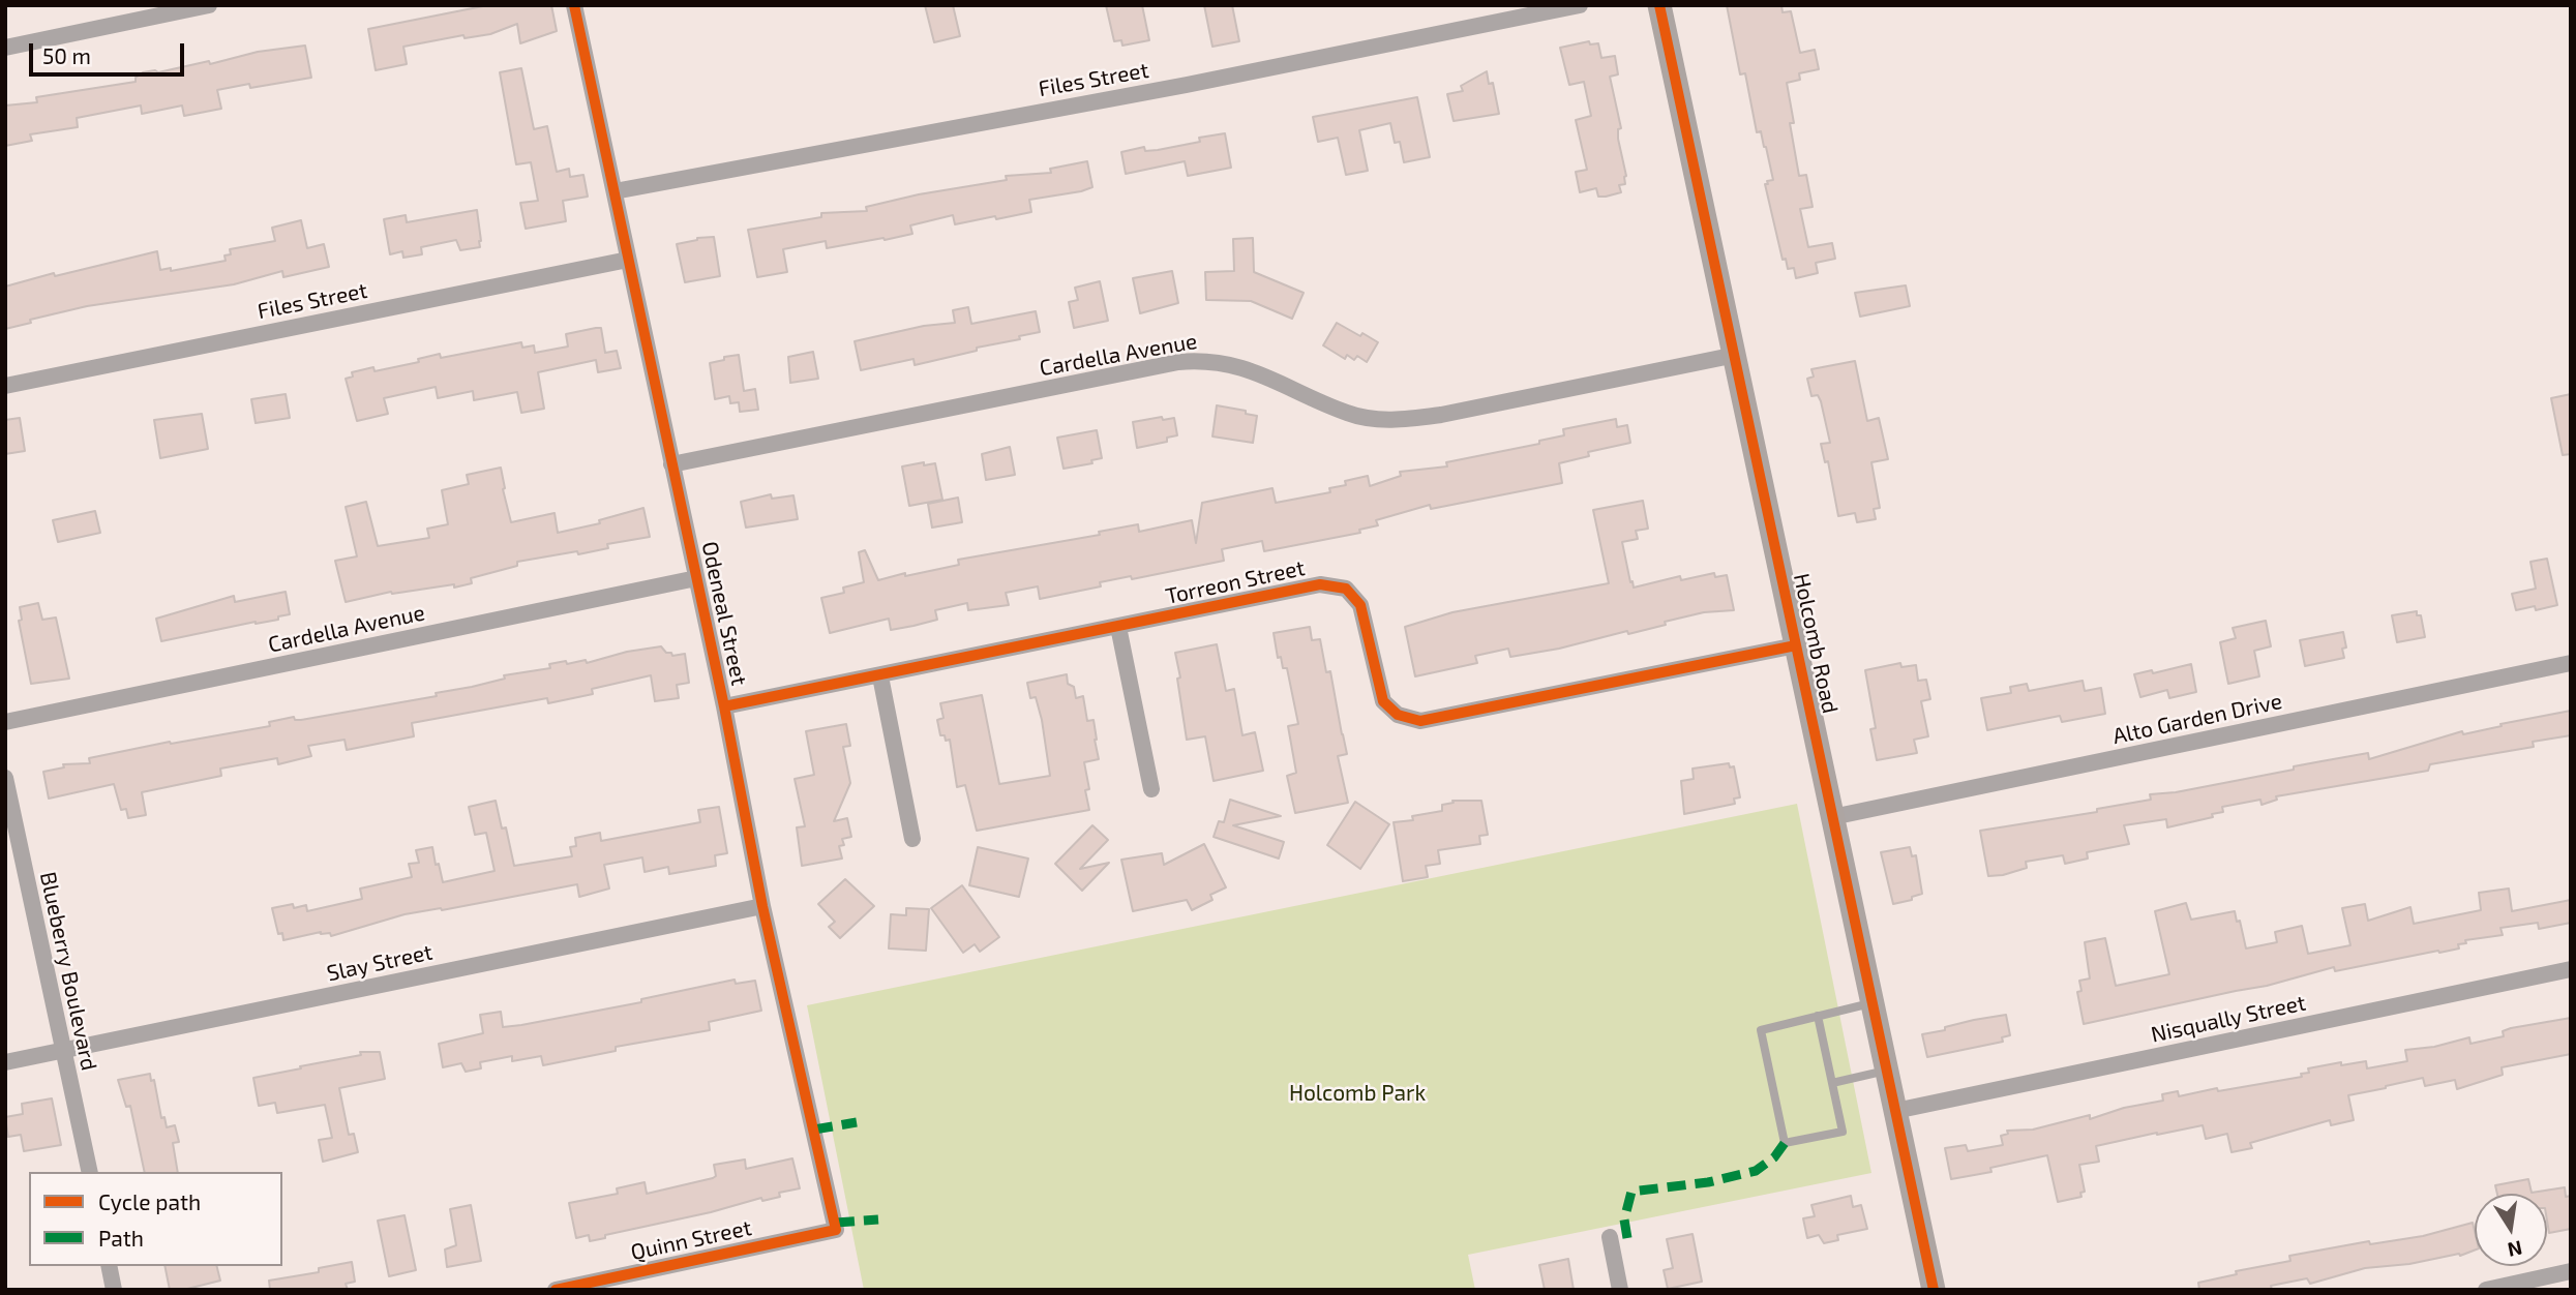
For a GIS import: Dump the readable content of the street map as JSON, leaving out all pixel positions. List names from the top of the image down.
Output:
{
  "streets": {
    "street": [
      "Files Street",
      "Cardella Avenue",
      "Torreon Street",
      "Odeneal Street",
      "Holcomb Road",
      "Alto Garden Drive",
      "Slay Street",
      "Blueberry Boulevard",
      "Nisqually Street",
      "Quinn Street"
    ]
  },
  "crossings": [
    ["Files Street", "Odeneal Street"],
    ["Cardella Avenue", "Odeneal Street"],
    ["Cardella Avenue", "Holcomb Road"],
    ["Torreon Street", "Odeneal Street"],
    ["Torreon Street", "Holcomb Road"],
    ["Odeneal Street", "Slay Street"],
    ["Odeneal Street", "Quinn Street"],
    ["Holcomb Road", "Alto Garden Drive"],
    ["Holcomb Road", "Nisqually Street"],
    ["Slay Street", "Blueberry Boulevard"]
  ],
  "parks": ["Holcomb Park"],
  "legend": ["Cycle path", "Path"],
  "scale_bar": "50 m",
  "north": "bottom"
}
